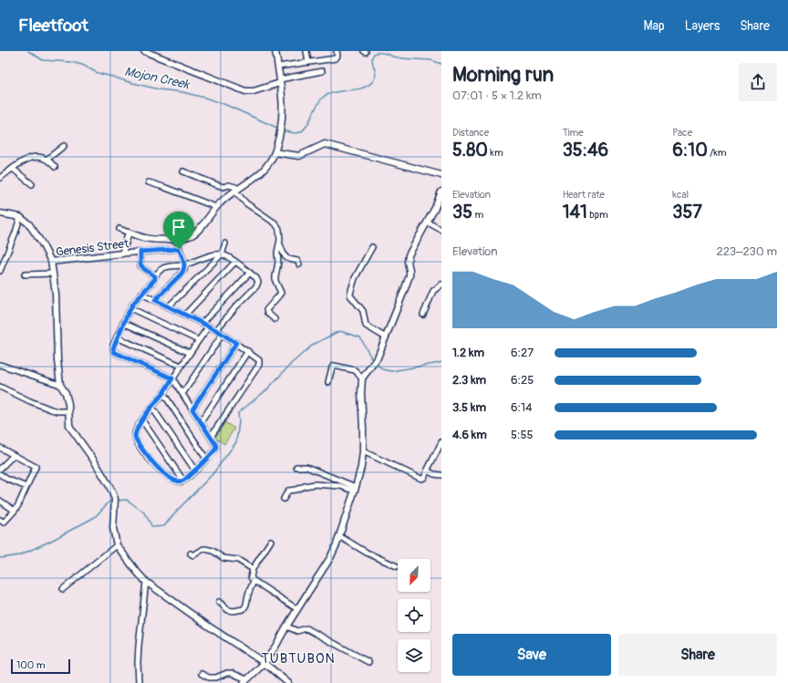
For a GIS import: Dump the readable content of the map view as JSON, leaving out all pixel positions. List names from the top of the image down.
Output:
{
  "streets": {
    "street": ["Genesis Street"]
  },
  "districts": ["TUBTUBON"],
  "water": ["Mojon Creek"],
  "scale_bar": "100 m",
  "north": "bottom left",
  "page": {
    "header": "Fleetfoot",
    "nav": ["Map", "Layers", "Share"],
    "heading": ["Morning run", "07:01 · 5 × 1.2 km"],
    "stats": [
      ["Distance", "5.80 km"],
      ["Time", "35:46"],
      ["Pace", "6:10 /km"],
      ["Elevation", "35 m"],
      ["Heart rate", "141 bpm"],
      ["kcal", "357"]
    ],
    "chart": ["Elevation", "223–230 m"],
    "list": [
      {
        "name": "1.2 km",
        "note": "6:27"
      },
      {
        "name": "2.3 km",
        "note": "6:25"
      },
      {
        "name": "3.5 km",
        "note": "6:14"
      },
      {
        "name": "4.6 km",
        "note": "5:55"
      }
    ],
    "buttons": ["Save", "Share"],
    "scale": "100 m"
  }
}
